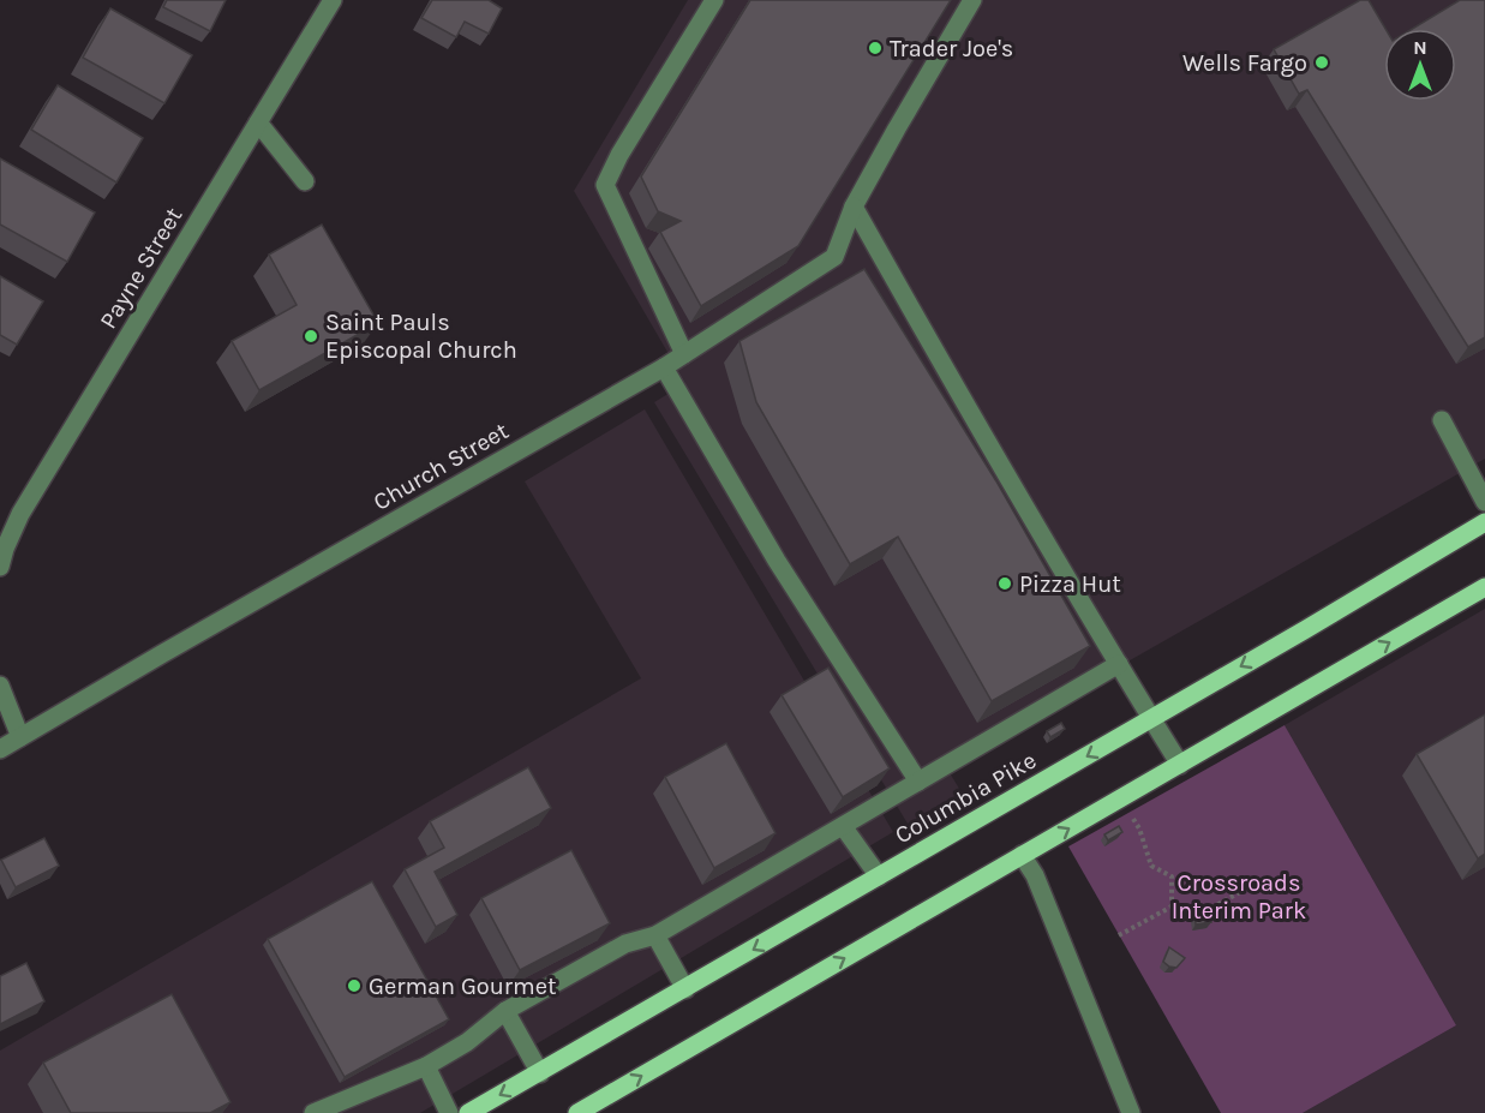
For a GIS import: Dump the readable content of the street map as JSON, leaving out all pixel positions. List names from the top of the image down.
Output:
{
  "streets": {
    "main road": ["Columbia Pike"],
    "street": ["Payne Street", "Church Street"]
  },
  "parks": ["Crossroads Interim Park"],
  "places": [
    "Trader Joe's",
    "Wells Fargo",
    "Saint Pauls Episcopal Church",
    "Pizza Hut",
    "German Gourmet"
  ],
  "north": "top"
}
